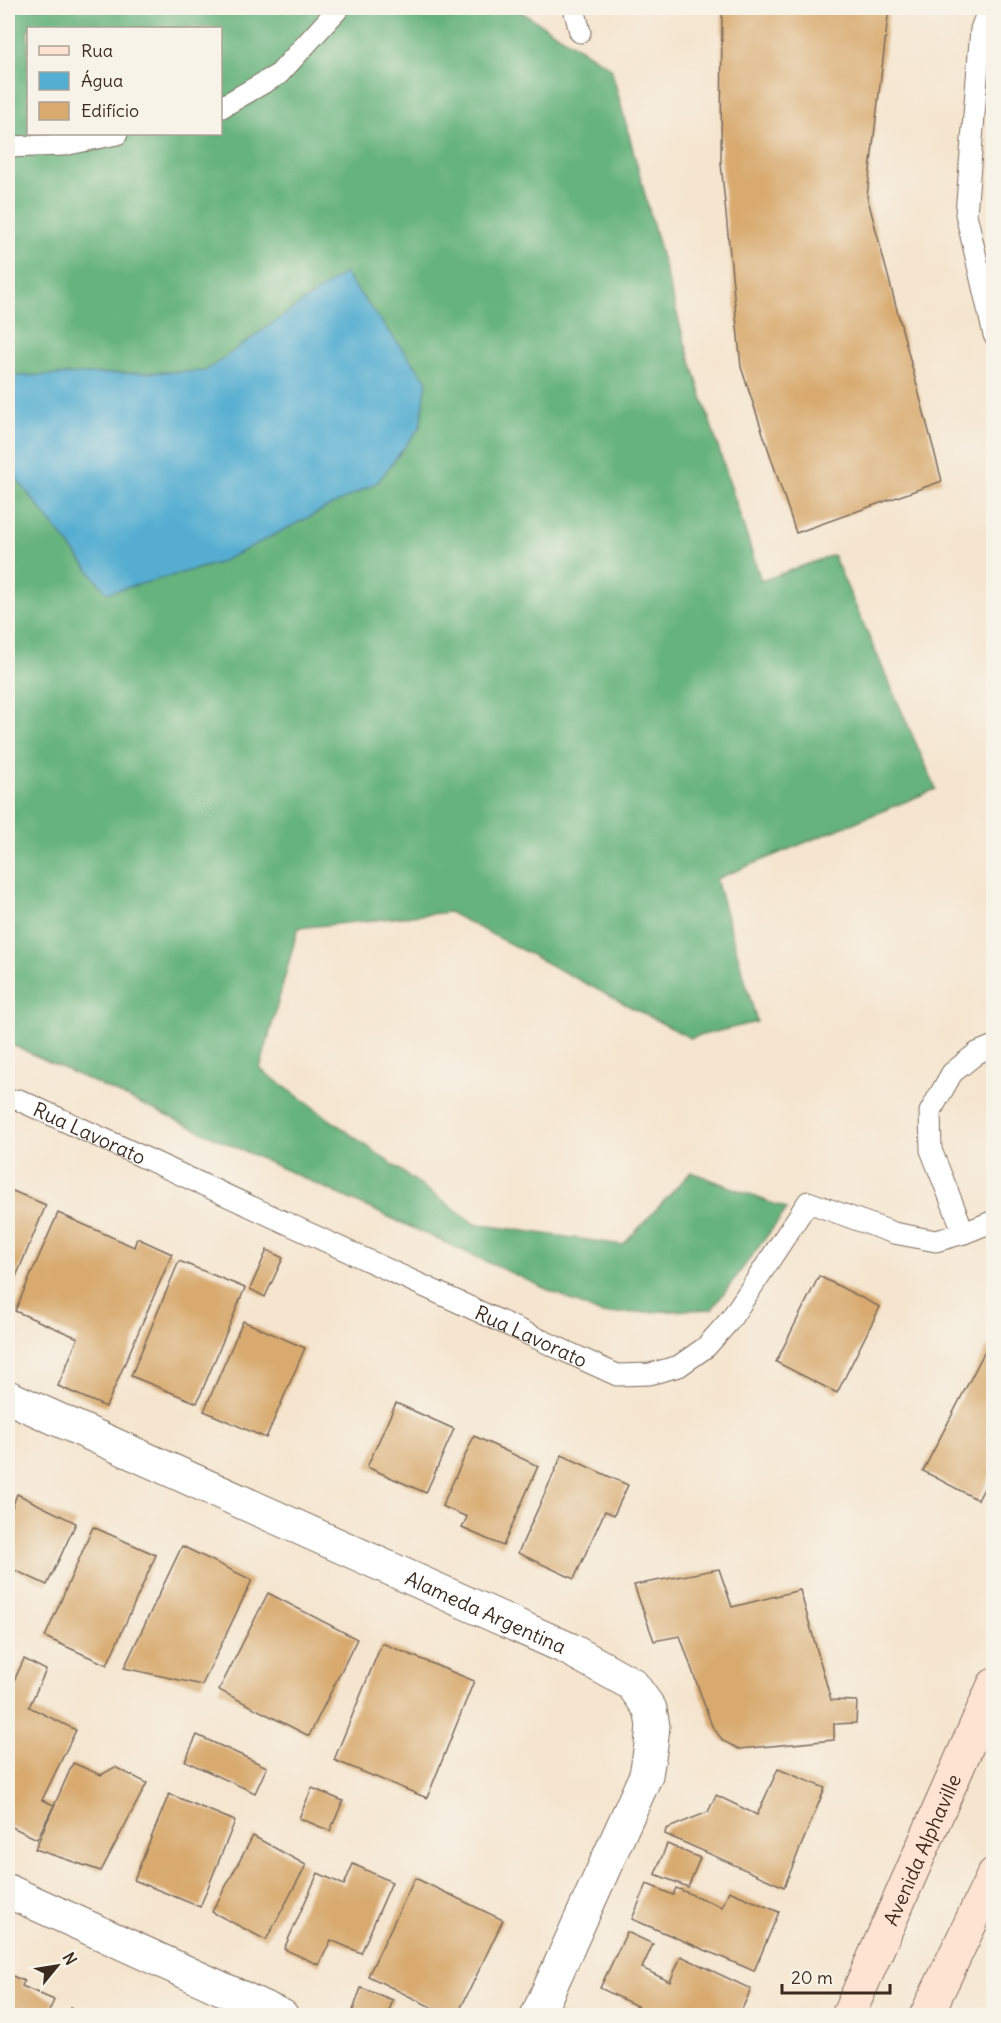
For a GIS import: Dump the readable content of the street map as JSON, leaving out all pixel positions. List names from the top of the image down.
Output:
{
  "streets": {
    "main road": ["Avenida Alphaville"],
    "street": ["Alameda Argentina"],
    "lane": ["Rua Lavorato"]
  },
  "legend": ["Rua", "Água", "Edifício"],
  "scale_bar": "20 m",
  "north": "top right"
}
